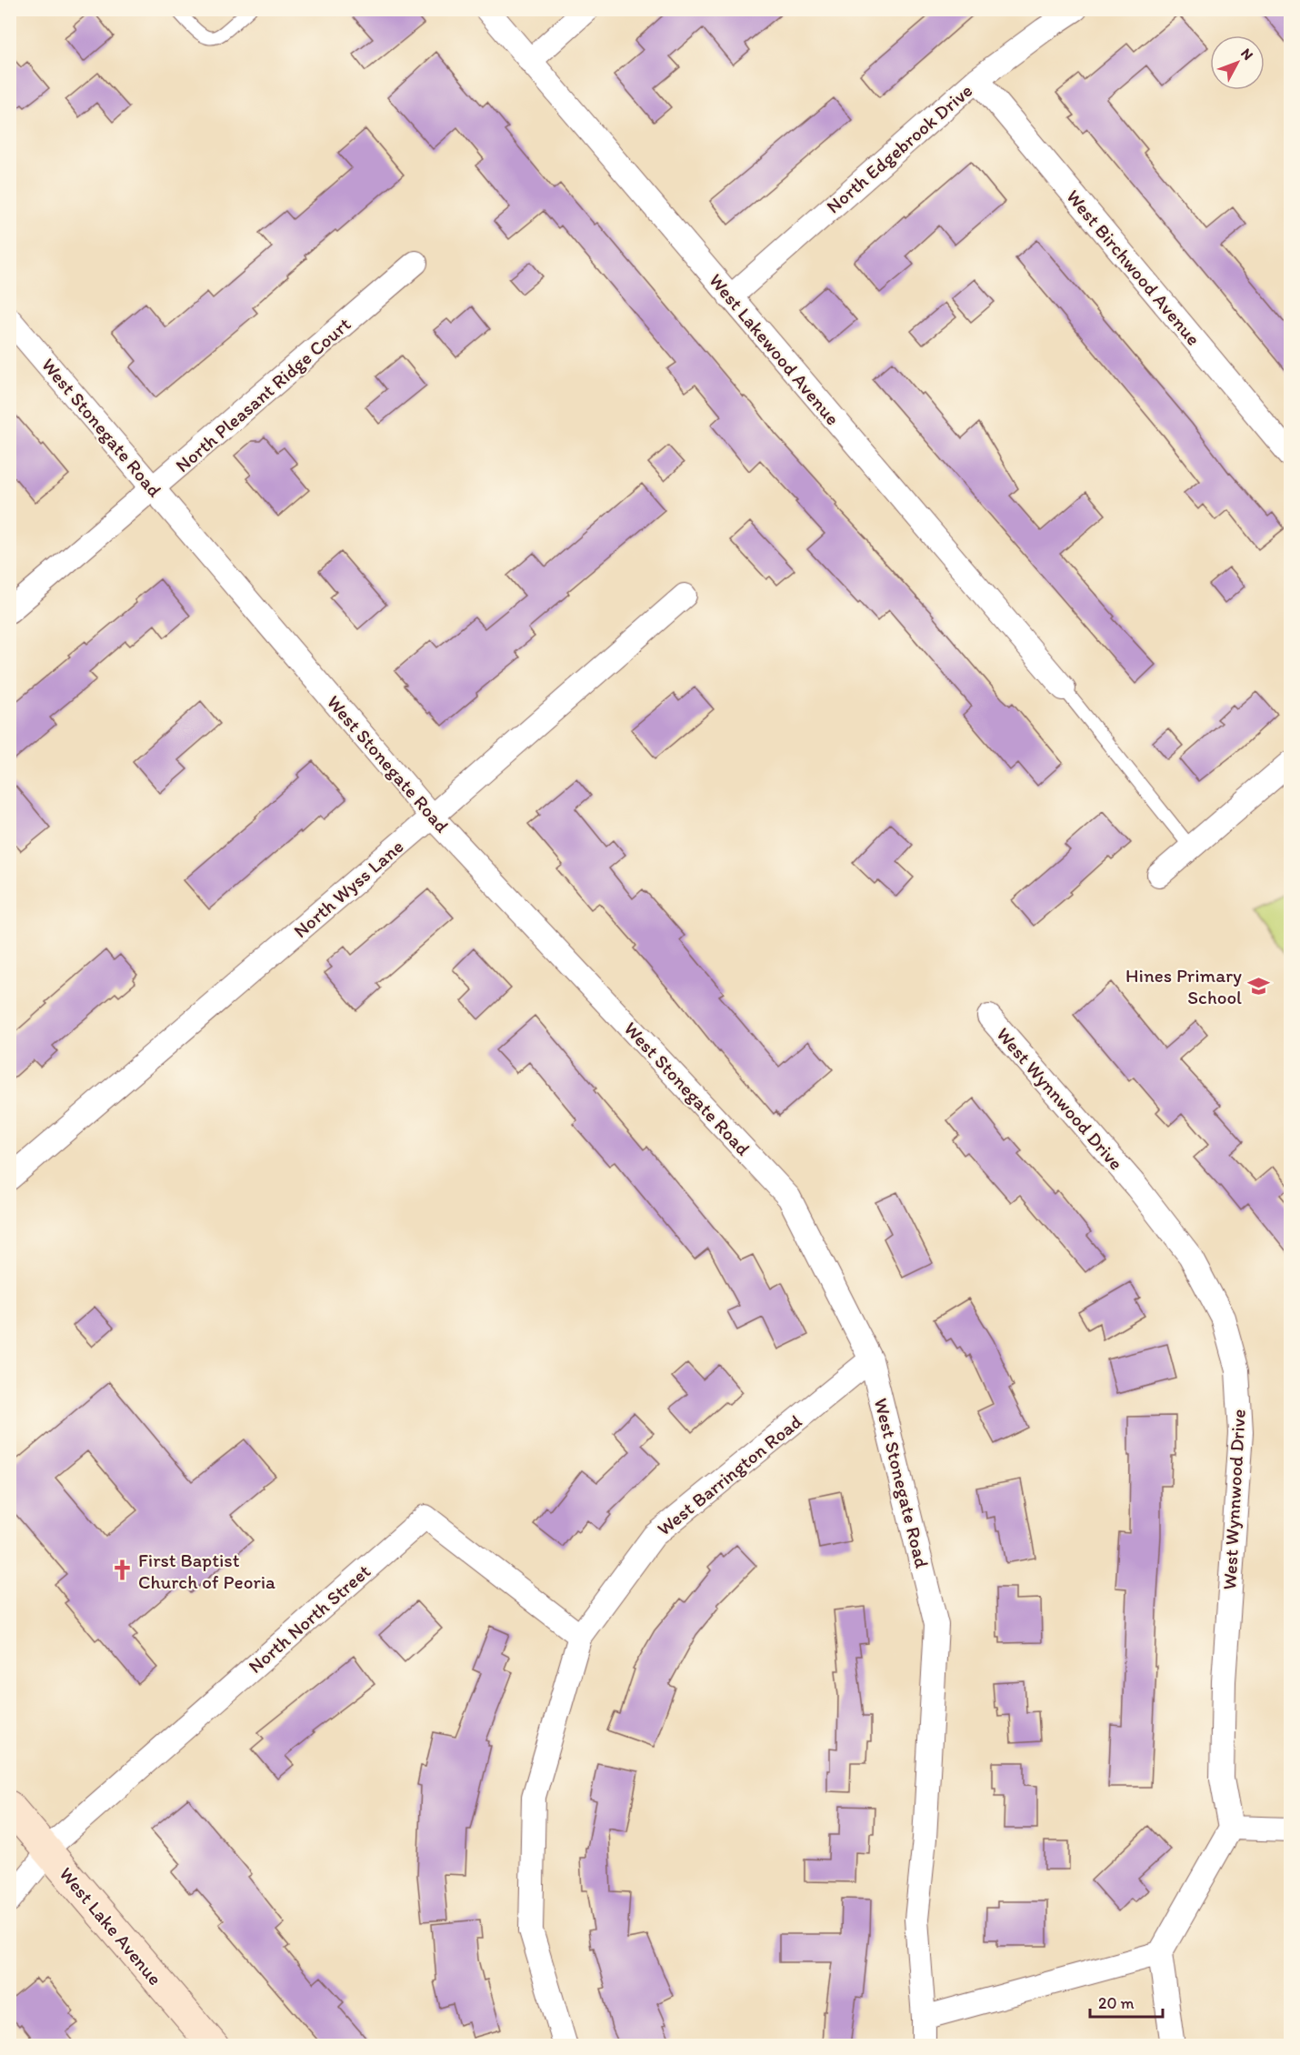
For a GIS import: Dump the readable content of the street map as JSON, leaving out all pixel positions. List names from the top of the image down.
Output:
{
  "streets": {
    "street": [
      "North Edgebrook Drive",
      "West Birchwood Avenue",
      "West Lakewood Avenue",
      "North Pleasant Ridge Court",
      "West Stonegate Road",
      "North Wyss Lane",
      "West Wynnwood Drive",
      "West Barrington Road",
      "North North Street",
      "West Lake Avenue"
    ]
  },
  "crossings": [
    ["North Edgebrook Drive", "West Birchwood Avenue"],
    ["North Edgebrook Drive", "West Lakewood Avenue"],
    ["North Pleasant Ridge Court", "West Stonegate Road"],
    ["West Stonegate Road", "North Wyss Lane"],
    ["West Stonegate Road", "West Barrington Road"],
    ["West Barrington Road", "North North Street"],
    ["North North Street", "West Lake Avenue"]
  ],
  "places": {
    "school or university": ["Hines Primary School"],
    "church": ["First Baptist Church of Peoria"]
  },
  "scale_bar": "20 m",
  "north": "top right"
}
